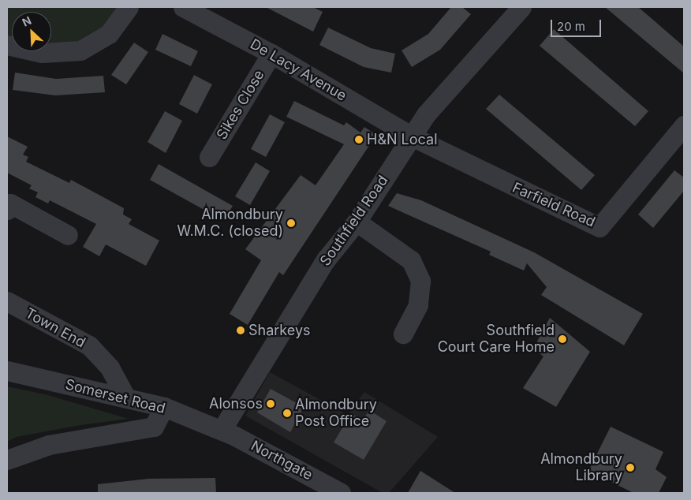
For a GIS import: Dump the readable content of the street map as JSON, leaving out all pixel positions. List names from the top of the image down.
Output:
{
  "streets": {
    "street": [
      "De Lacy Avenue",
      "Sikes Close",
      "Farfield Road",
      "Southfield Road",
      "Town End",
      "Somerset Road",
      "Northgate"
    ]
  },
  "crossings": [
    ["De Lacy Avenue", "Sikes Close"],
    ["De Lacy Avenue", "Farfield Road"],
    ["De Lacy Avenue", "Southfield Road"],
    ["Farfield Road", "Southfield Road"],
    ["Southfield Road", "Somerset Road"],
    ["Southfield Road", "Northgate"],
    ["Town End", "Somerset Road"],
    ["Somerset Road", "Northgate"]
  ],
  "places": [
    "H&N Local",
    "Almondbury W.M.C. (closed)",
    "Sharkeys",
    "Southfield Court Care Home",
    "Alonsos",
    "Almondbury Post Office",
    "Almondbury Library"
  ],
  "scale_bar": "20 m",
  "north": "top left"
}
